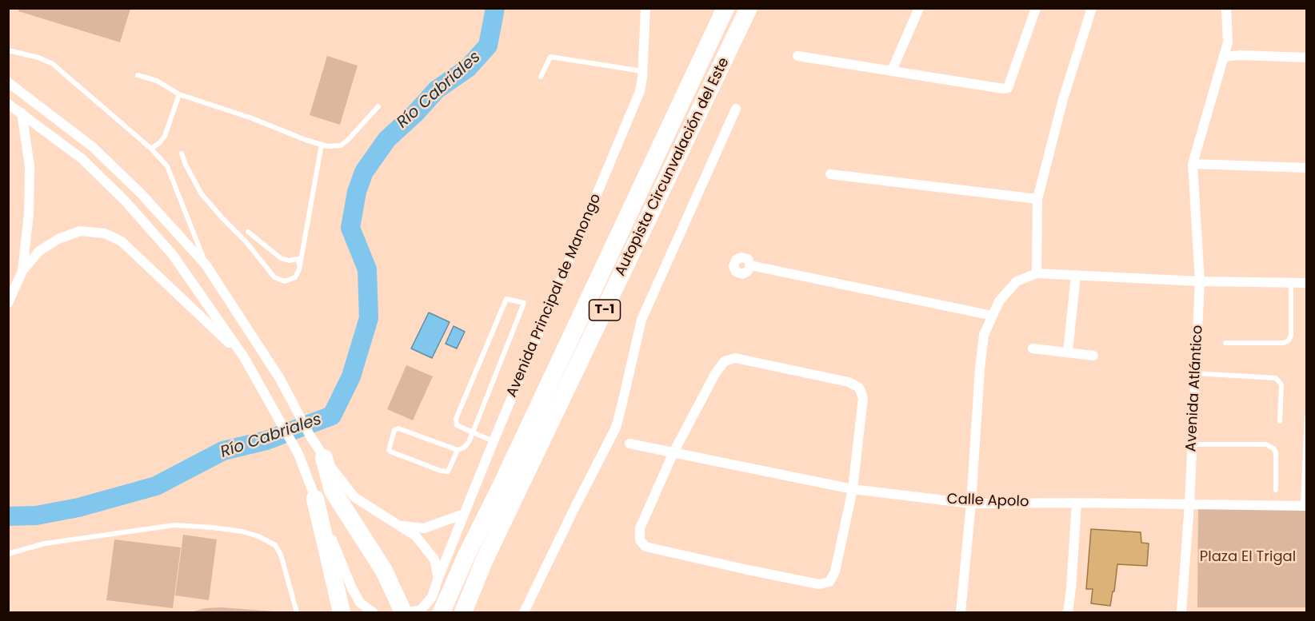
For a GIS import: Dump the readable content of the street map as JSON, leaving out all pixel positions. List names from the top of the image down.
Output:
{
  "streets": {
    "highway": ["Autopista Circunvalación del Este", "T-1"],
    "street": ["Avenida Principal de Manongo", "Avenida Atlántico", "Calle Apolo"]
  },
  "crossings": [
    ["Avenida Atlántico", "Calle Apolo"]
  ],
  "water": ["Río Cabriales"],
  "parks": ["Plaza El Trigal"]
}
